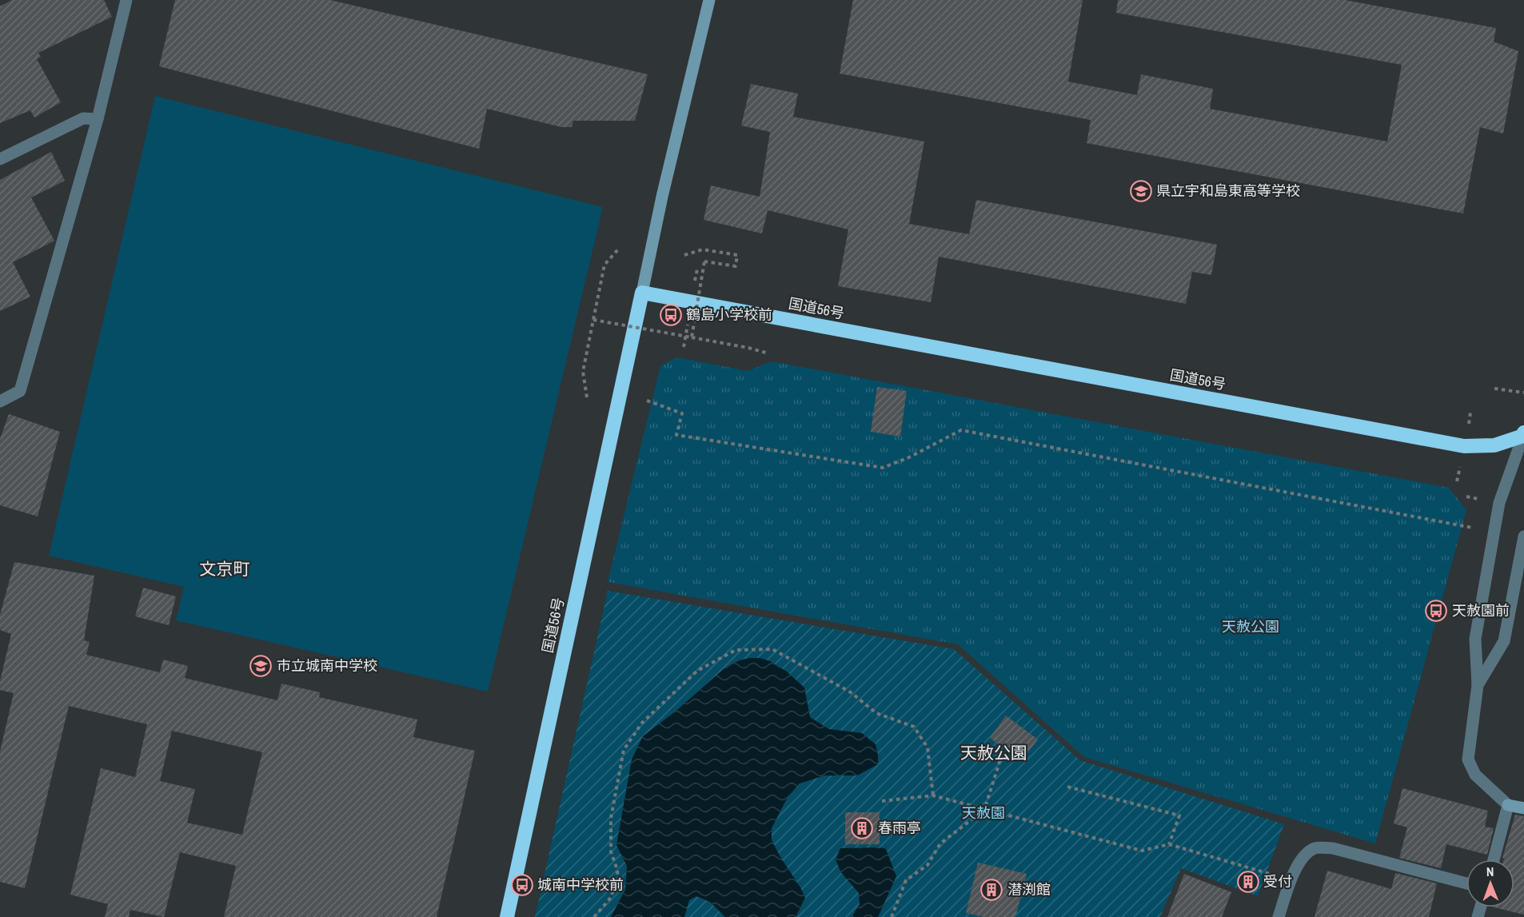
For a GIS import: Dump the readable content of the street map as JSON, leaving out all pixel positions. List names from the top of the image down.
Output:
{
  "streets": {
    "highway": ["国道56号"]
  },
  "districts": ["文京町", "天赦公園"],
  "parks": ["天赦公園", "天赦園"],
  "places": {
    "school or university": ["県立宇和島東高等学校", "市立城南中学校"],
    "bus stop": ["鶴島小学校前", "天赦園前", "城南中学校前"],
    "building": ["春雨亭", "受付", "潜渕館"]
  },
  "north": "top"
}
